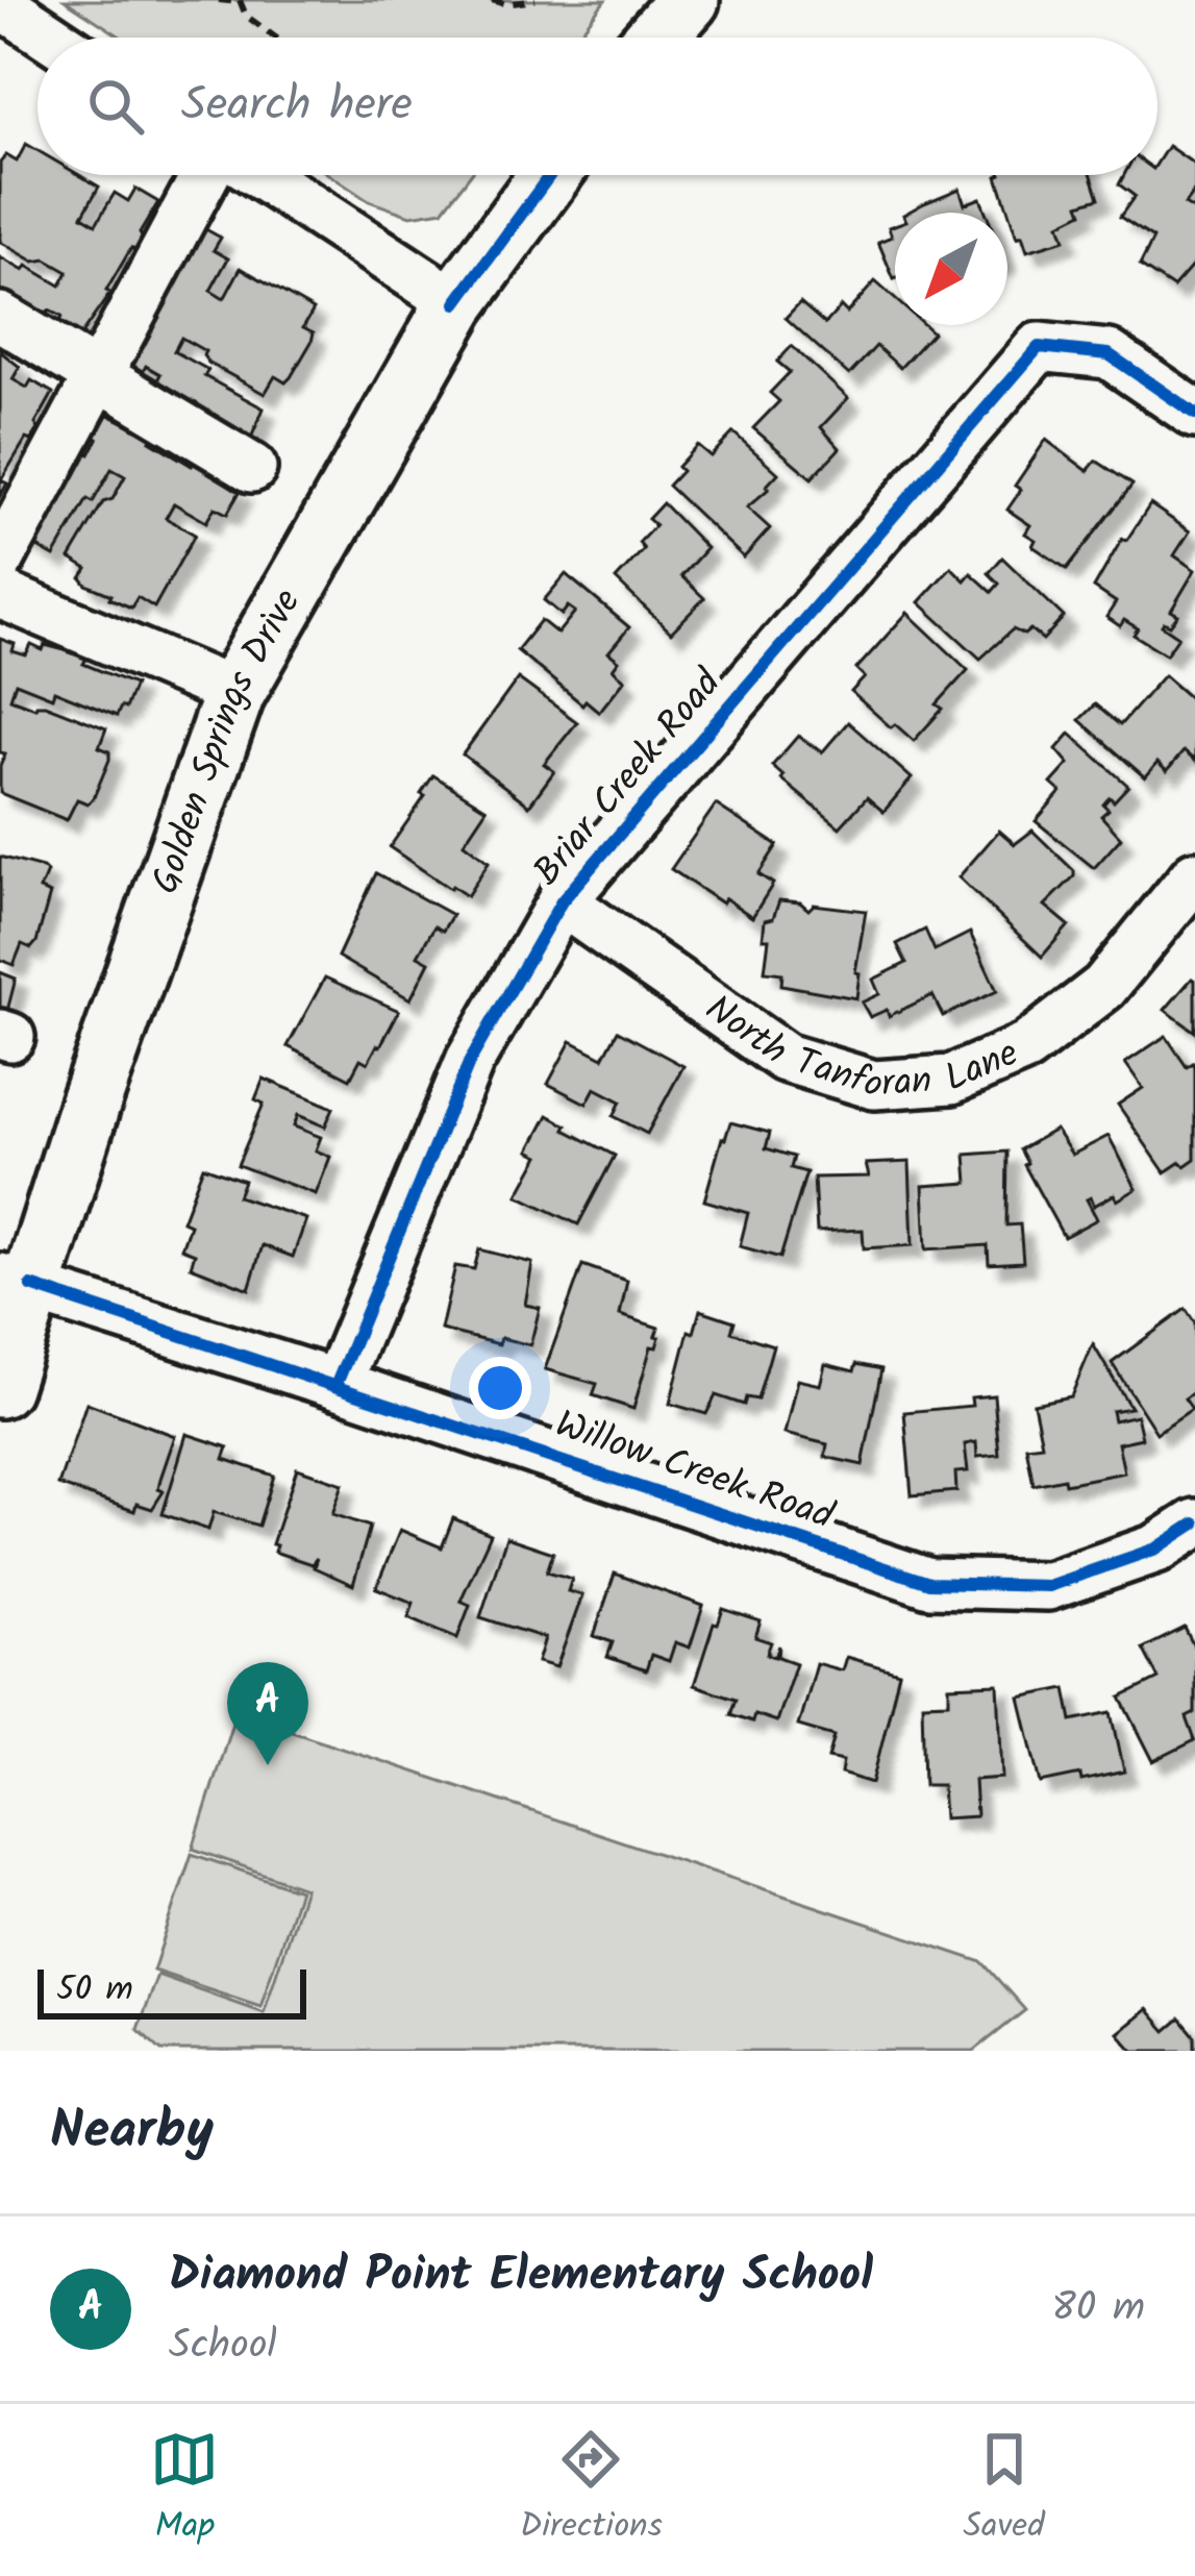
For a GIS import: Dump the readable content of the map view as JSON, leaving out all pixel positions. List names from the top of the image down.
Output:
{
  "streets": {
    "main road": ["Golden Springs Drive"],
    "street": ["Briar Creek Road", "North Tanforan Lane", "Willow Creek Road"]
  },
  "crossings": [
    ["Golden Springs Drive", "Willow Creek Road"],
    ["Briar Creek Road", "North Tanforan Lane"],
    ["Briar Creek Road", "Willow Creek Road"]
  ],
  "scale_bar": "50 m",
  "north": "bottom left",
  "page": {
    "search": "Search here",
    "pins": "A",
    "scale": "50 m",
    "heading": "Nearby",
    "list": [
      {
        "mark": "A",
        "name": "Diamond Point Elementary School",
        "note": "School",
        "value": "80 m"
      }
    ],
    "nav": ["Map", "Directions", "Saved"]
  }
}
